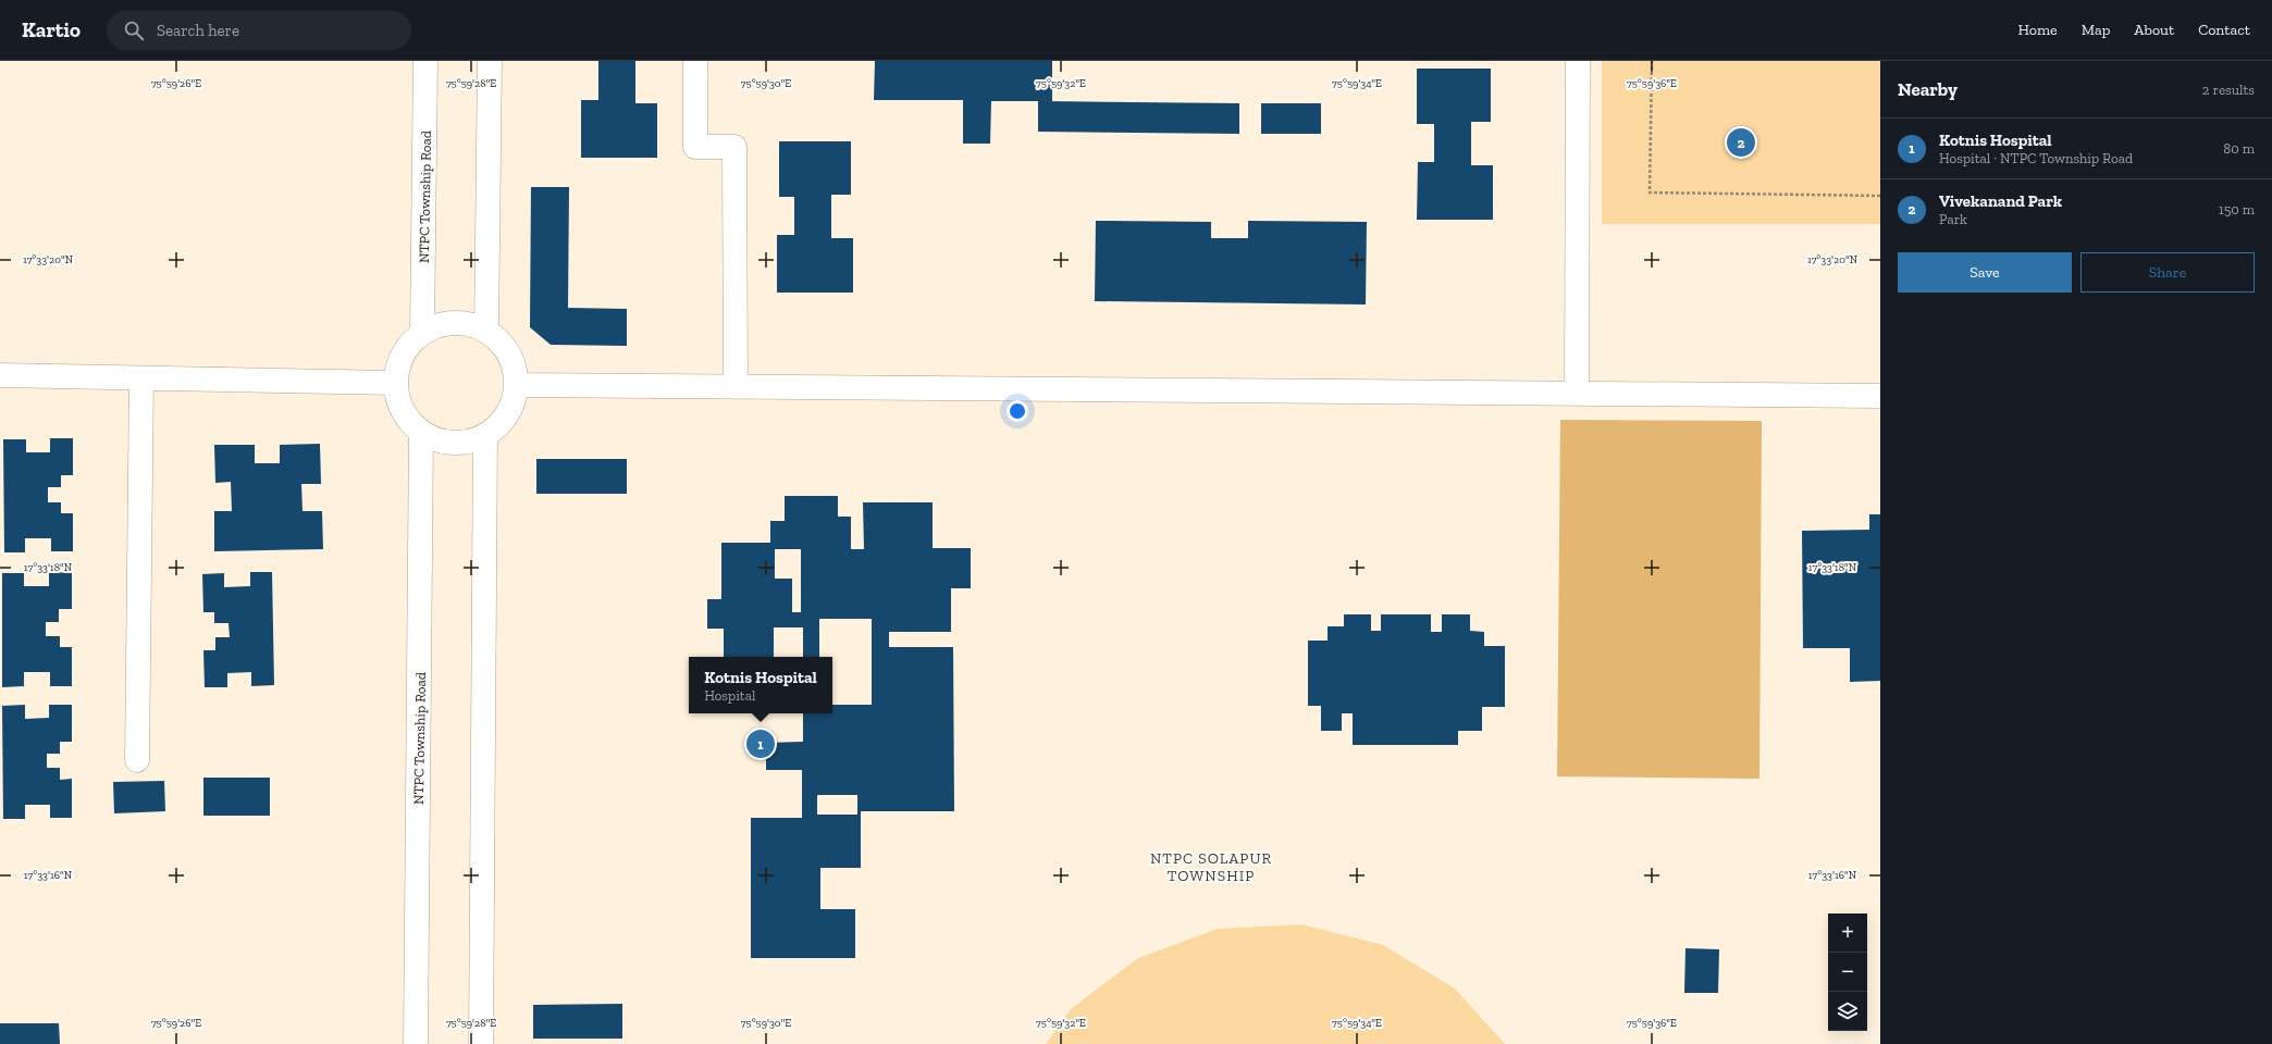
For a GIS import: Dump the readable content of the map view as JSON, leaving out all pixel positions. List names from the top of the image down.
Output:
{
  "streets": {
    "street": ["NTPC Township Road"]
  },
  "districts": ["NTPC SOLAPUR TOWNSHIP"],
  "page": {
    "header": "Kartio",
    "search": "Search here",
    "nav": [
      "Home",
      "Map",
      "About",
      "Contact"
    ],
    "heading": ["Nearby", "2 results"],
    "list": [
      {
        "mark": "1",
        "name": "Kotnis Hospital",
        "note": "Hospital · NTPC Township Road",
        "value": "80 m"
      },
      {
        "mark": "2",
        "name": "Vivekanand Park",
        "note": "Park",
        "value": "150 m"
      }
    ],
    "pins": ["2", "1"],
    "buttons": ["Save", "Share"],
    "popup": ["Kotnis Hospital", "Hospital"],
    "map_buttons": ["+", "−"]
  },
  "coordinates": [
    "75°59'26\"E",
    "75°59'28\"E",
    "75°59'30\"E",
    "75°59'32\"E",
    "75°59'34\"E",
    "75°59'36\"E",
    "17°33'20\"N",
    "17°33'18\"N",
    "17°33'16\"N"
  ]
}
